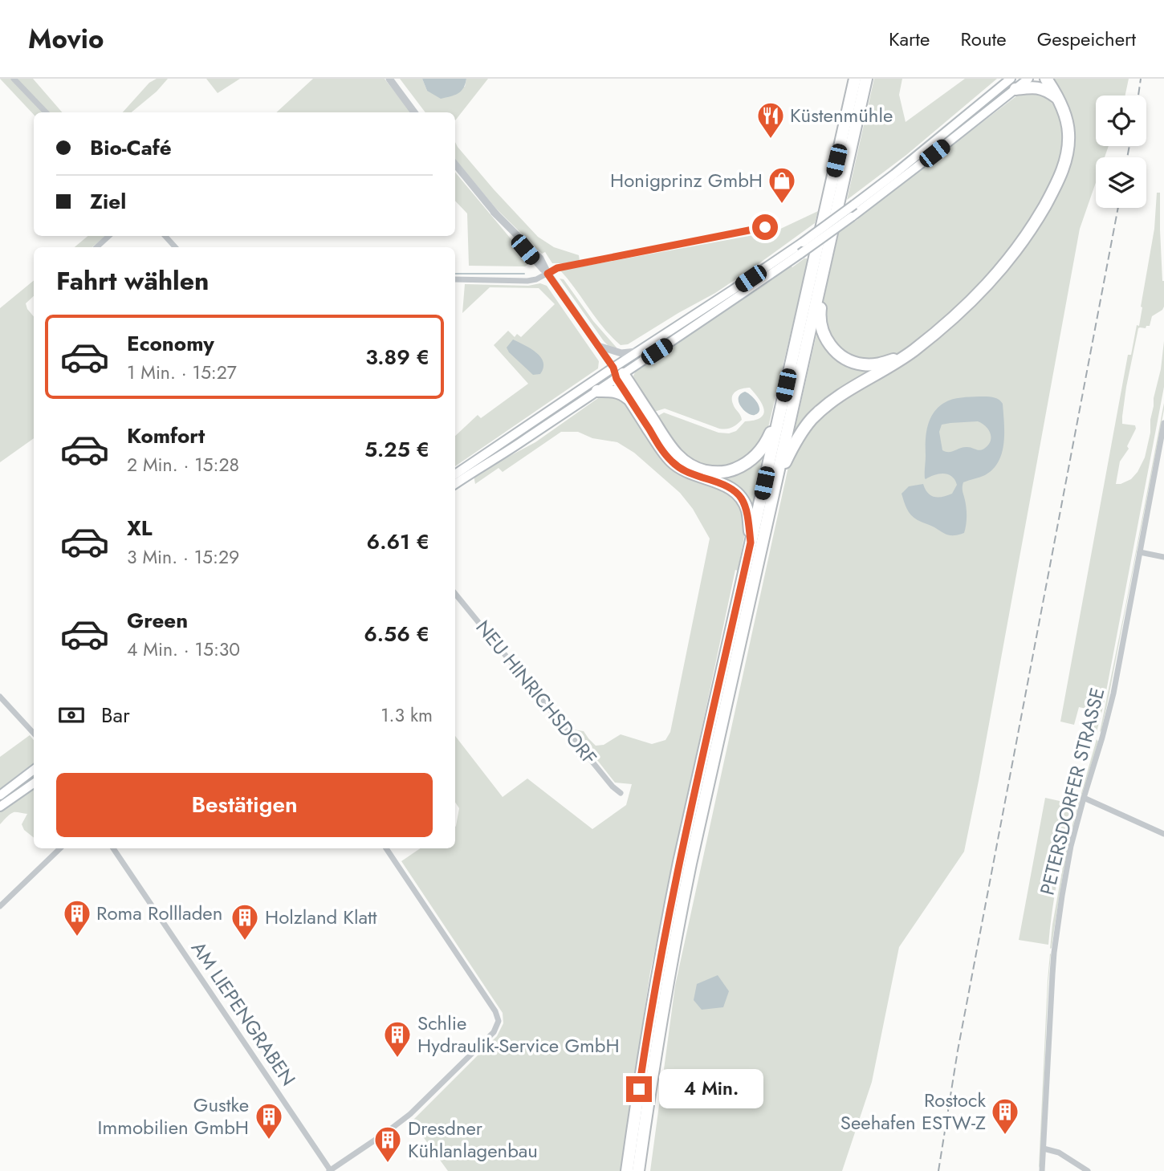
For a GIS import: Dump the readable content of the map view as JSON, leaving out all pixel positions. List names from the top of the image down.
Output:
{
  "streets": {
    "street": ["NEU HINRICHSDORF", "PETERSDORFER STRASSE", "AM LIEPENGRABEN"]
  },
  "places": {
    "restaurant": ["Küstenmühle"],
    "shop": ["Honigprinz GmbH"],
    "building": [
      "Roma Rollladen",
      "Holzland Klatt",
      "Schlie Hydraulik-Service GmbH",
      "Rostock Seehafen ESTW-Z",
      "Gustke Immobilien GmbH",
      "Dresdner Kühlanlagenbau"
    ]
  },
  "page": {
    "header": "Movio",
    "nav": ["Karte", "Route", "Gespeichert"],
    "banner": ["Bio-Café", "Ziel"],
    "heading": "Fahrt wählen",
    "list": [
      {
        "name": "Economy",
        "note": "1 Min. · 15:27",
        "value": "3.89 €"
      },
      {
        "name": "Komfort",
        "note": "2 Min. · 15:28",
        "value": "5.25 €"
      },
      {
        "name": "XL",
        "note": "3 Min. · 15:29",
        "value": "6.61 €"
      },
      {
        "name": "Green",
        "note": "4 Min. · 15:30",
        "value": "6.56 €"
      }
    ],
    "pay": ["Bar", "1.3 km"],
    "buttons": "Bestätigen",
    "bubble": "4 Min."
  }
}
